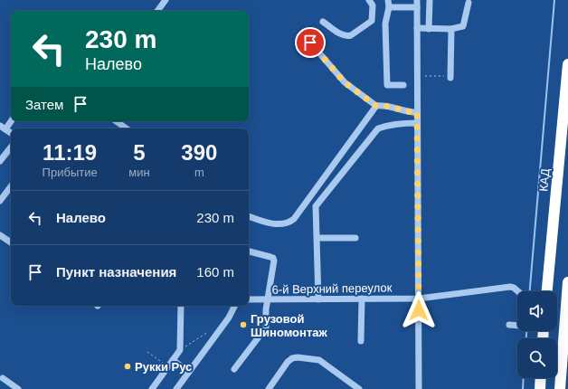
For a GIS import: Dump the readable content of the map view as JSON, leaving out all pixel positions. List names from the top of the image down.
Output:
{
  "streets": {
    "highway": ["КАД"],
    "street": ["6-й Верхний переулок"]
  },
  "places": ["Грузовой Шиномонтаж", "Рукки Рус"],
  "page": {
    "turn": ["230 m", "Налево"],
    "then": "Затем",
    "eta": [
      "11:19",
      "Прибытие",
      "5",
      "мин",
      "390",
      "m"
    ],
    "list": [
      {
        "name": "Налево",
        "value": "230 m"
      },
      {
        "name": "Пункт назначения",
        "value": "160 m"
      }
    ]
  }
}
